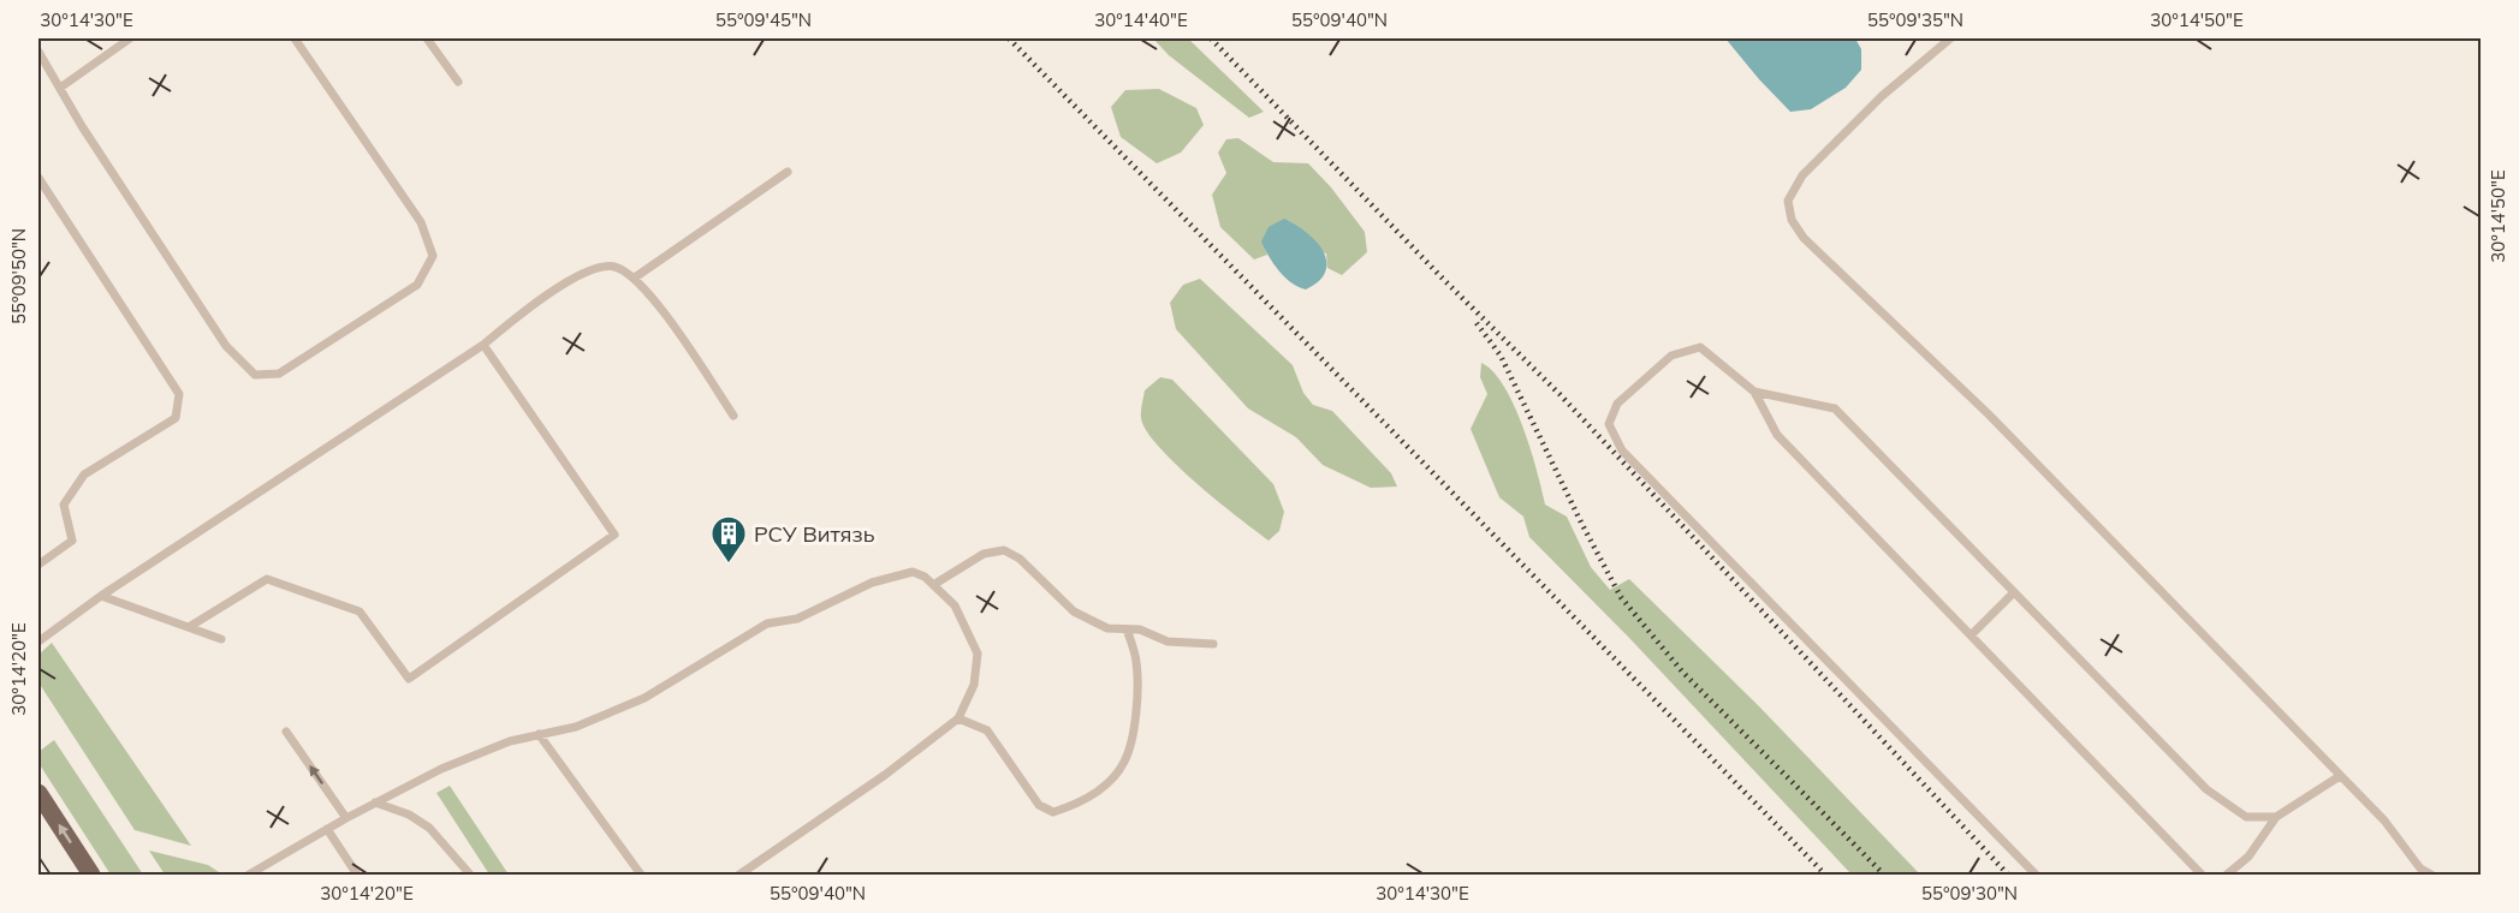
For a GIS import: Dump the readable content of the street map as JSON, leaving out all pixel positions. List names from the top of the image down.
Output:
{
  "places": {
    "building": ["РСУ Витязь"]
  },
  "coordinates": [
    "30°14'30\"E",
    "55°09'45\"N",
    "30°14'40\"E",
    "55°09'40\"N",
    "55°09'35\"N",
    "30°14'50\"E",
    "55°09'50\"N",
    "30°14'20\"E",
    "55°09'30\"N"
  ]
}
